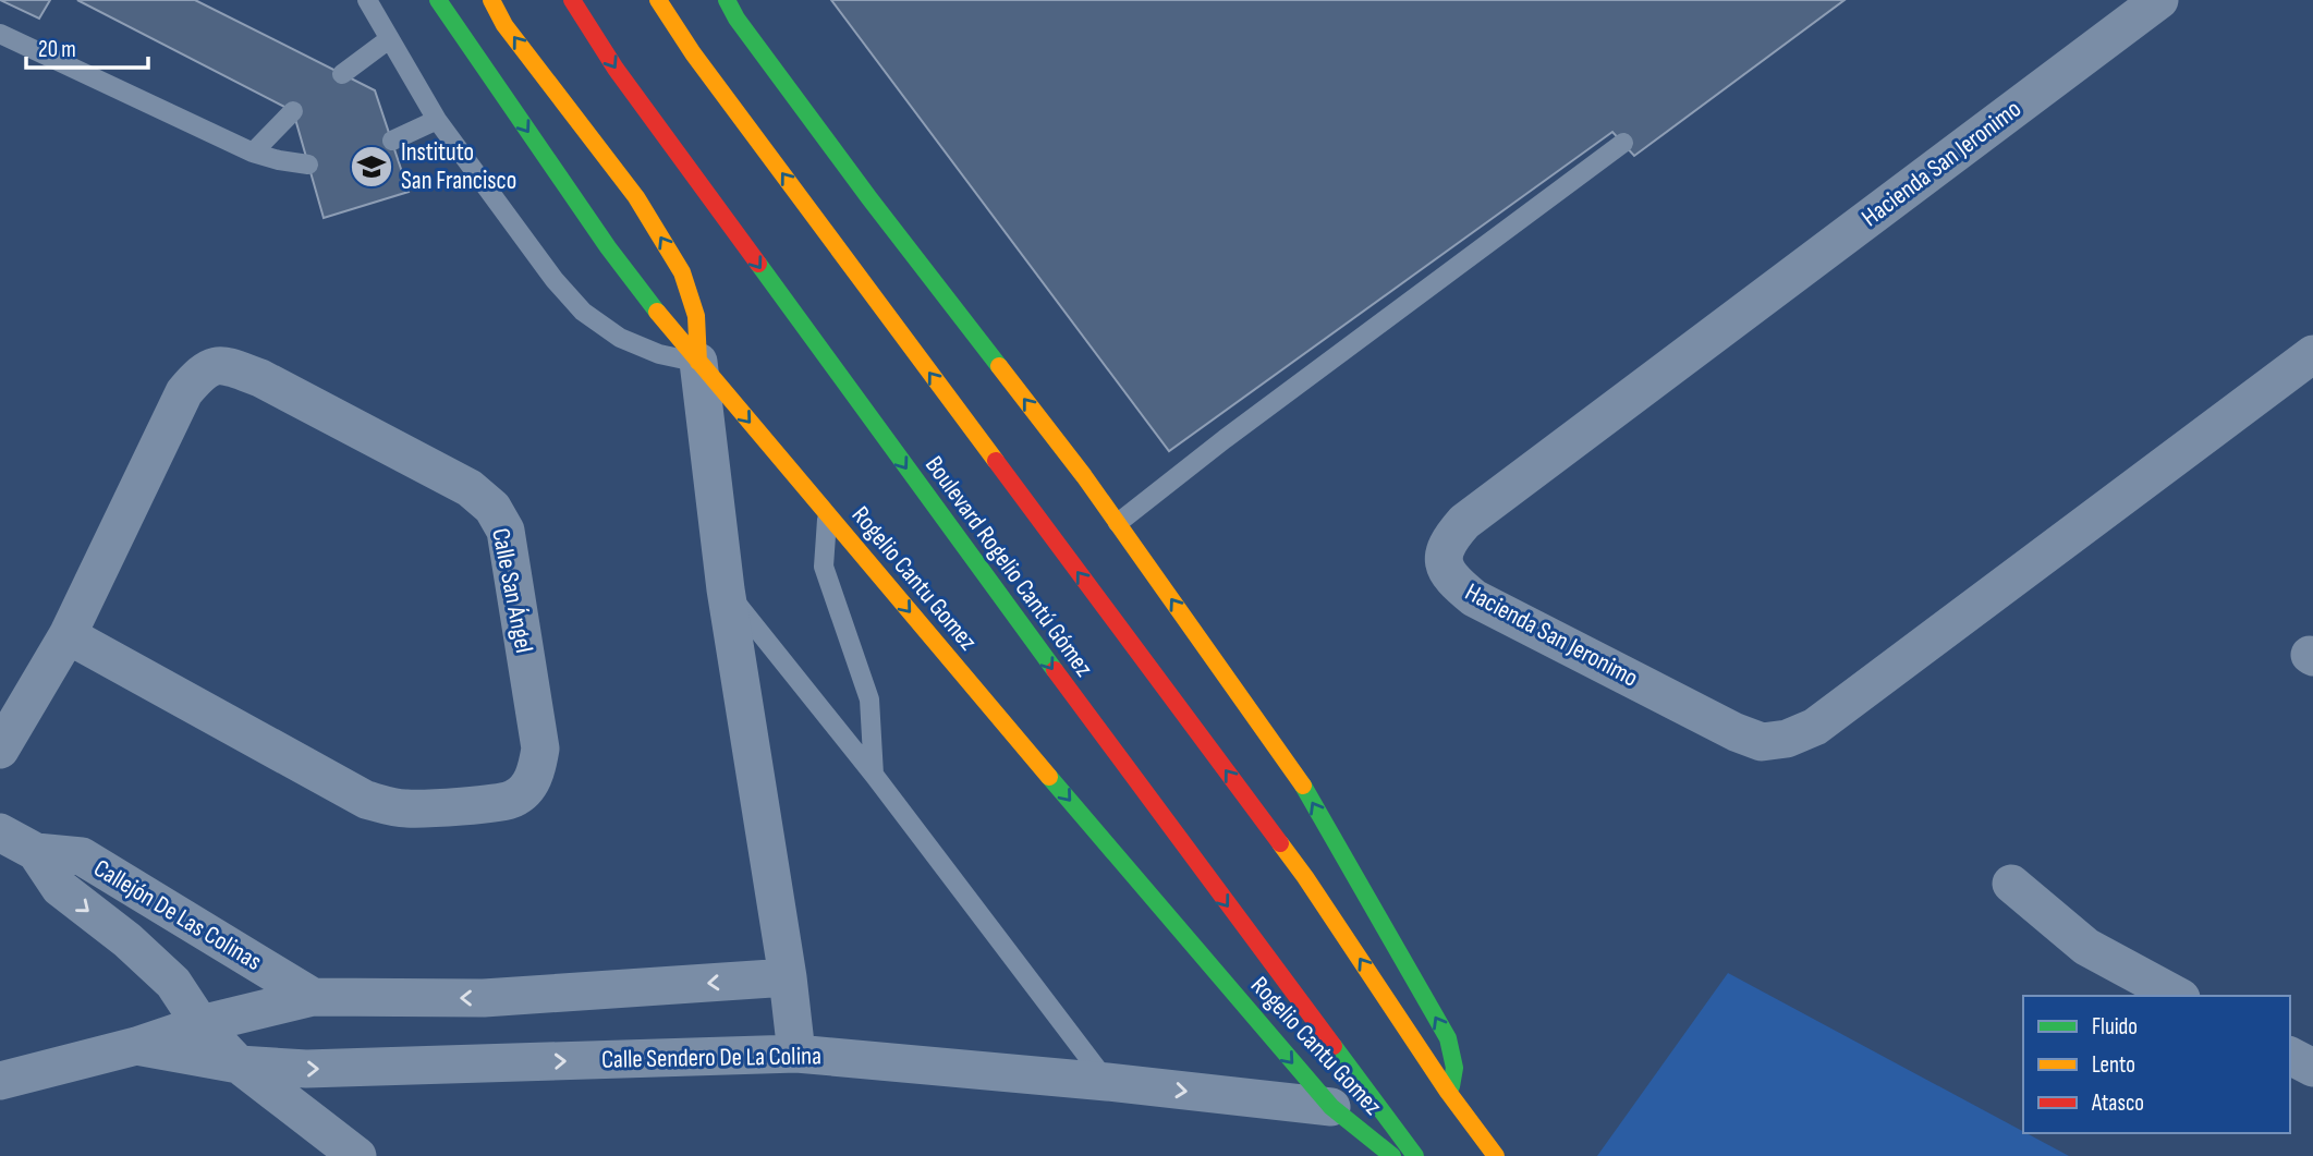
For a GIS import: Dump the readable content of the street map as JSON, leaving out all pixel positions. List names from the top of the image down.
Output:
{
  "streets": {
    "street": [
      "Hacienda San Jeronimo",
      "Boulevard Rogelio Cantú Gómez",
      "Rogelio Cantu Gomez",
      "Calle San Ángel",
      "Callejón De Las Colinas",
      "Calle Sendero De La Colina"
    ]
  },
  "crossings": [
    ["Rogelio Cantu Gomez", "Calle Sendero De La Colina"],
    ["Callejón De Las Colinas", "Calle Sendero De La Colina"]
  ],
  "places": {
    "school or university": ["Instituto San Francisco"]
  },
  "legend": ["Fluido", "Lento", "Atasco"],
  "scale_bar": "20 m"
}
